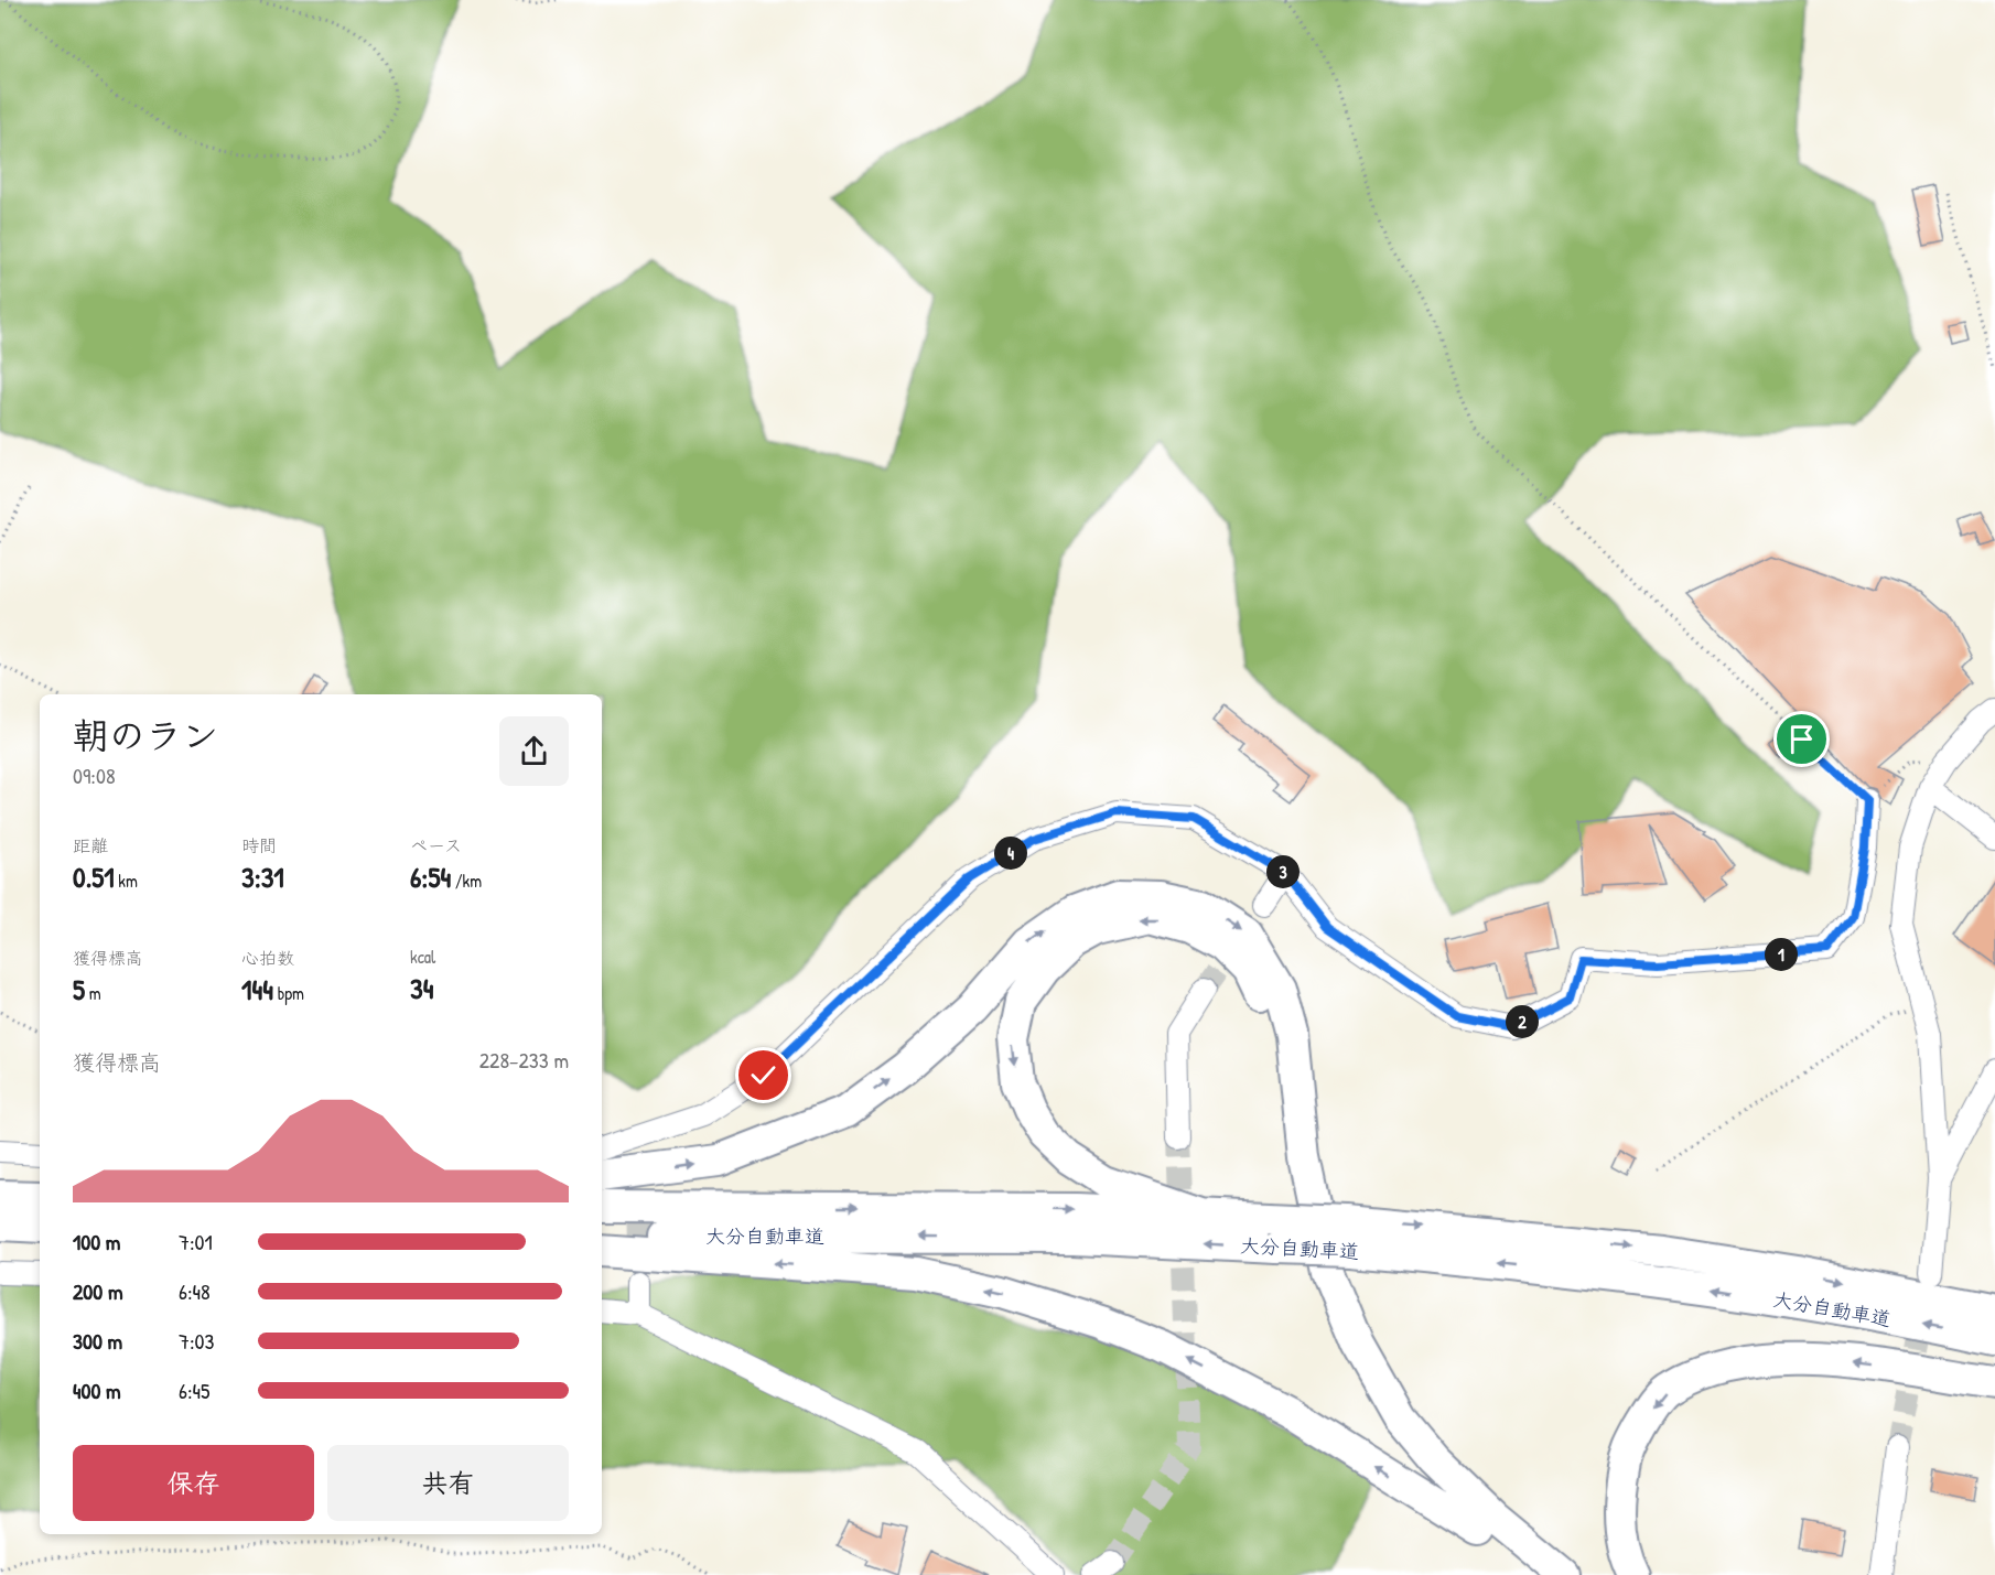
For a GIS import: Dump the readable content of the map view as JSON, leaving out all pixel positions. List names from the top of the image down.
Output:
{
  "streets": {
    "highway": ["大分自動車道"]
  },
  "page": {
    "heading": ["朝のラン", "09:08"],
    "stats": [
      ["距離", "0.51 km"],
      ["時間", "3:31"],
      ["ペース", "6:54 /km"],
      ["獲得標高", "5 m"],
      ["心拍数", "144 bpm"],
      ["kcal", "34"]
    ],
    "pins": [
      "4",
      "3",
      "1",
      "2"
    ],
    "chart": ["獲得標高", "228–233 m"],
    "list": [
      {
        "name": "100 m",
        "note": "7:01"
      },
      {
        "name": "200 m",
        "note": "6:48"
      },
      {
        "name": "300 m",
        "note": "7:03"
      },
      {
        "name": "400 m",
        "note": "6:45"
      }
    ],
    "buttons": ["保存", "共有"]
  }
}
